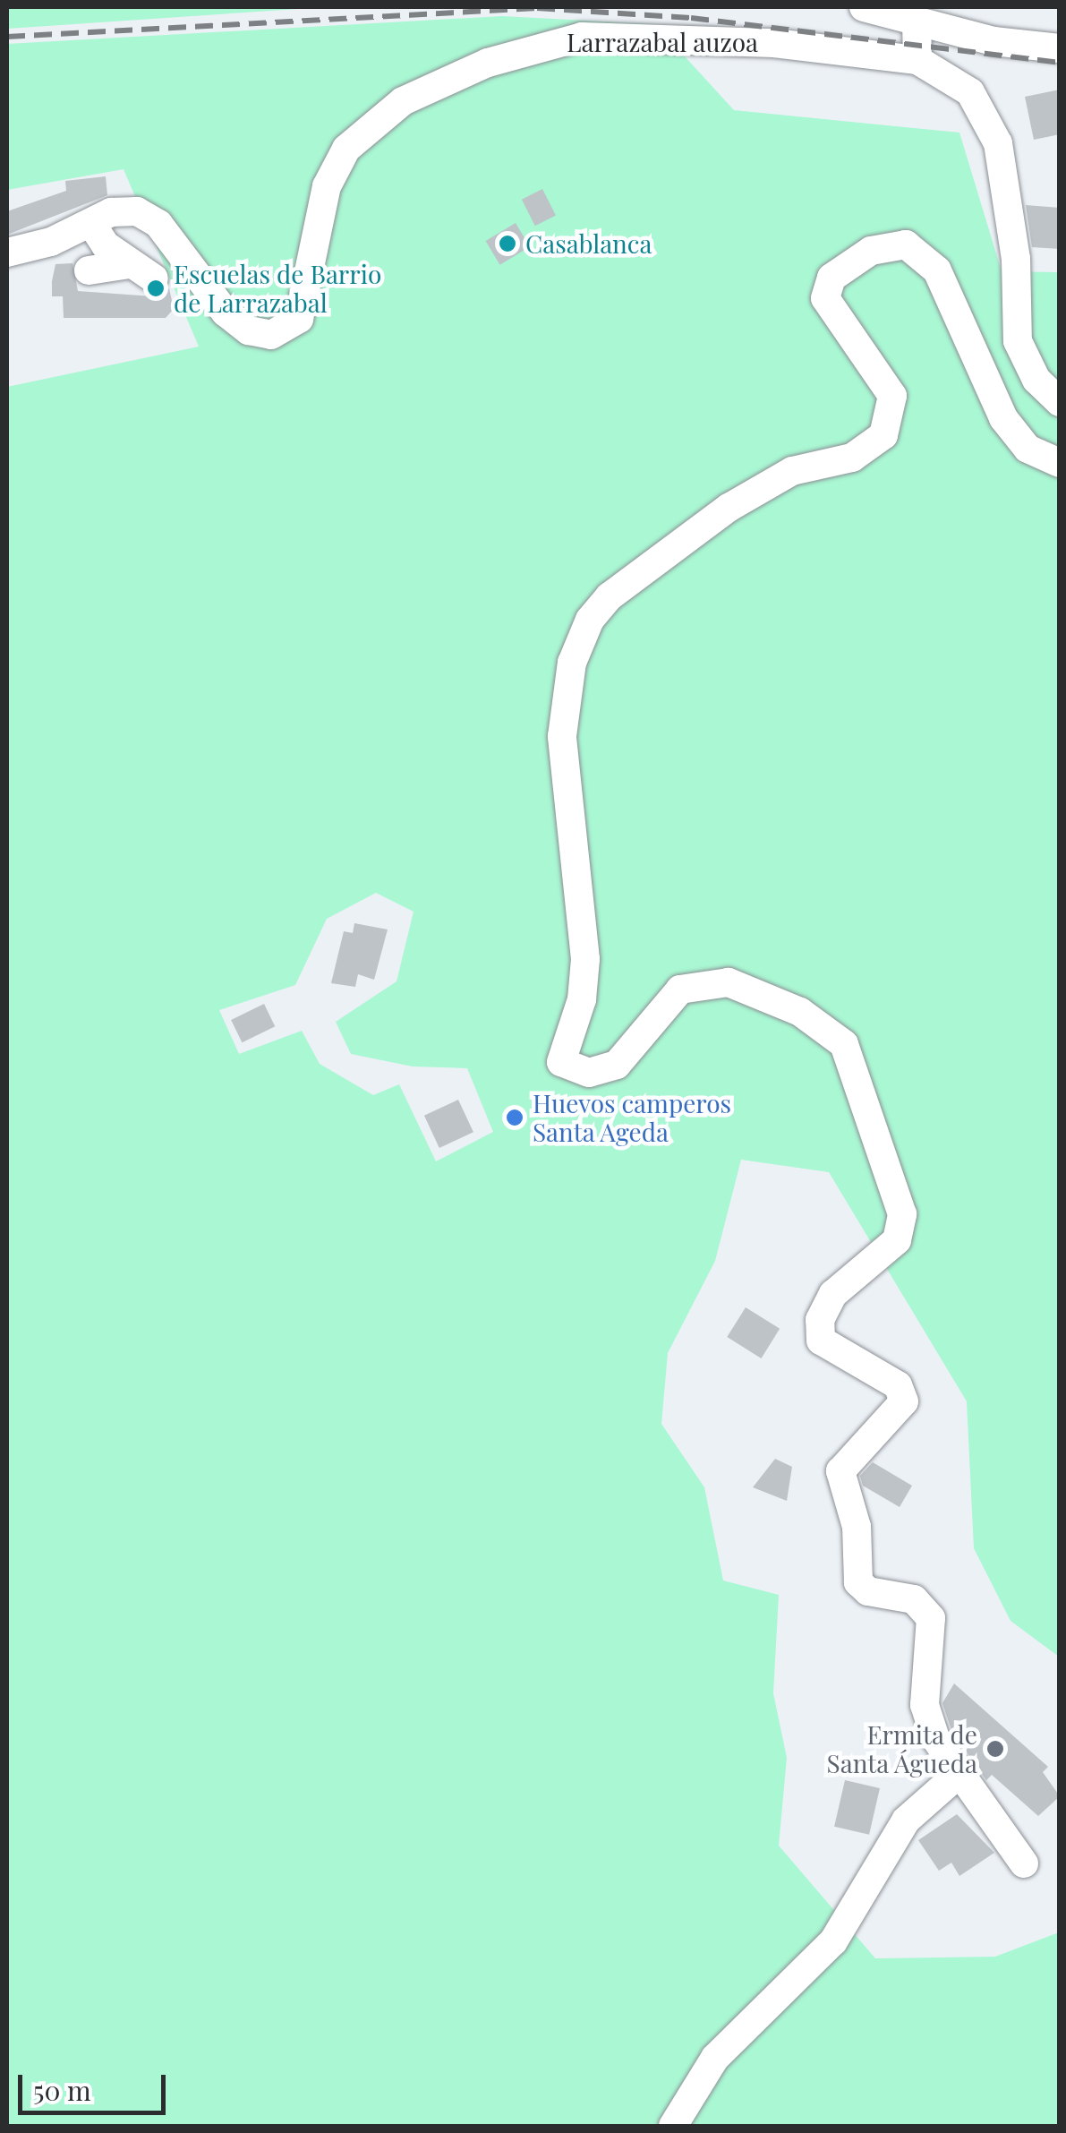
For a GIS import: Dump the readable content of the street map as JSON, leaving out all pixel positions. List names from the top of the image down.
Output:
{
  "streets": {
    "street": ["Larrazabal auzoa"]
  },
  "places": [
    "Casablanca",
    "Escuelas de Barrio de Larrazabal",
    "Huevos camperos Santa Ageda",
    "Ermita de Santa Águeda"
  ],
  "scale_bar": "50 m"
}
